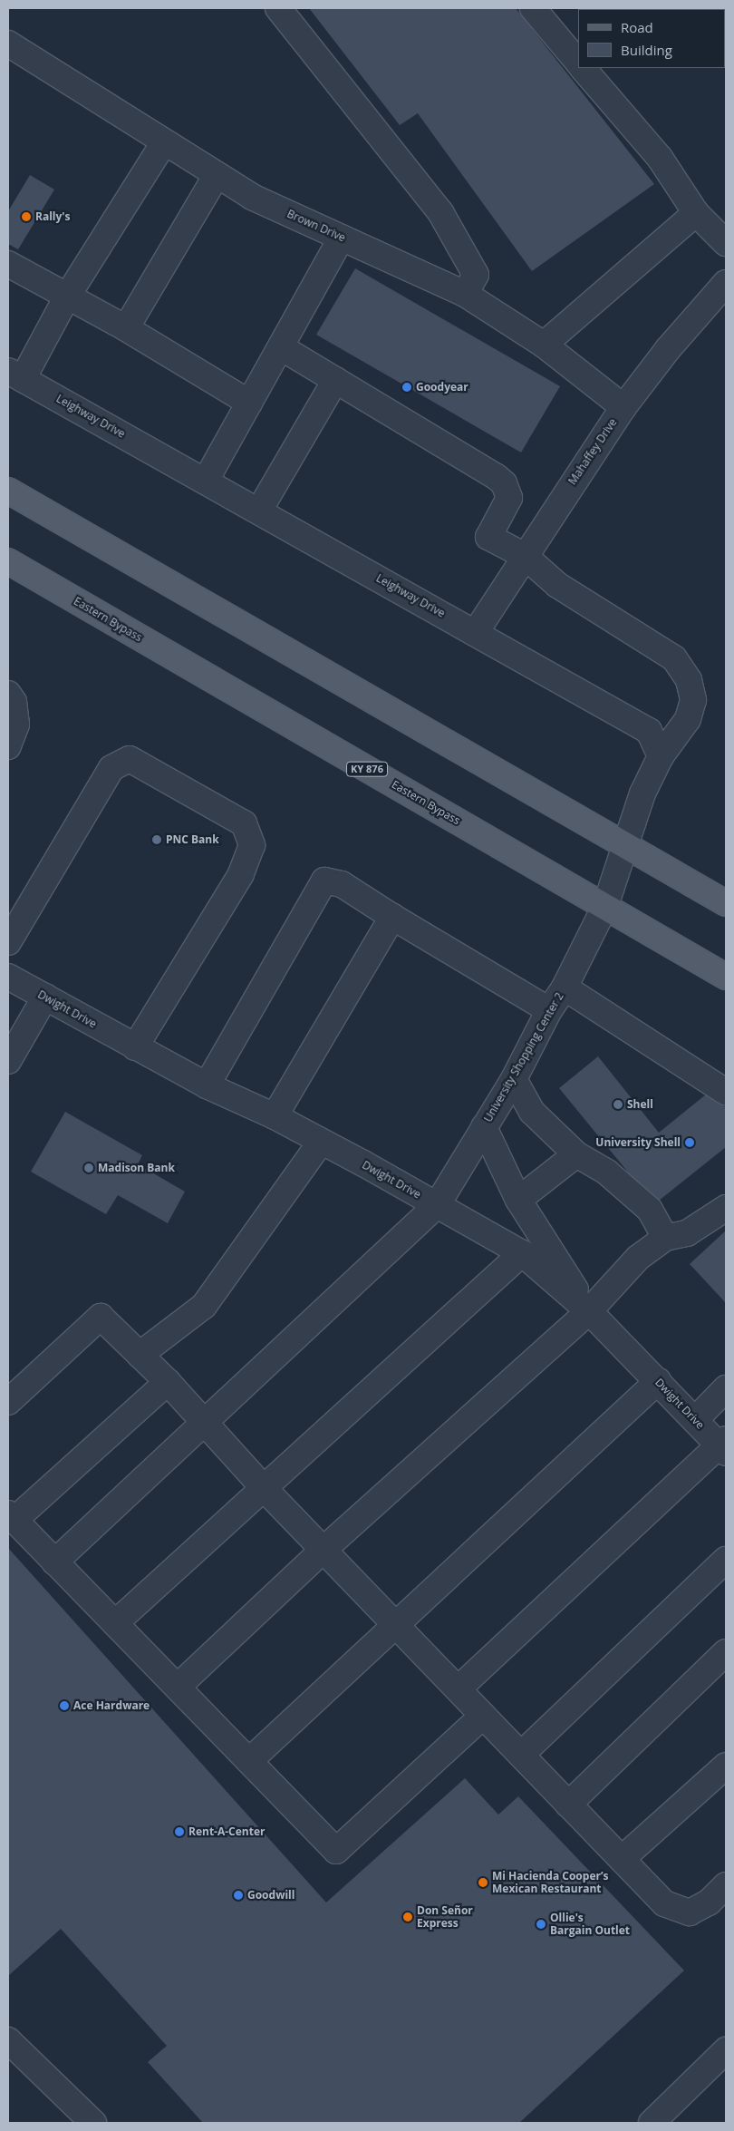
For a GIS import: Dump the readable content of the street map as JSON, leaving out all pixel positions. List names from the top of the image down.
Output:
{
  "streets": {
    "main road": ["Eastern Bypass", "KY 876"],
    "street": [
      "Brown Drive",
      "Leighway Drive",
      "Mahaffey Drive",
      "Dwight Drive",
      "University Shopping Center 2"
    ]
  },
  "crossings": [
    ["Brown Drive", "Mahaffey Drive"],
    ["Leighway Drive", "Mahaffey Drive"],
    ["Eastern Bypass", "University Shopping Center 2"],
    ["Dwight Drive", "University Shopping Center 2"]
  ],
  "places": [
    "Rally's",
    "Goodyear",
    "PNC Bank",
    "Shell",
    "University Shell",
    "Madison Bank",
    "Ace Hardware",
    "Rent-A-Center",
    "Mi Hacienda Cooper’s Mexican Restaurant",
    "Goodwill",
    "Don Señor Express",
    "Ollie's Bargain Outlet"
  ],
  "legend": ["Road", "Building"]
}
